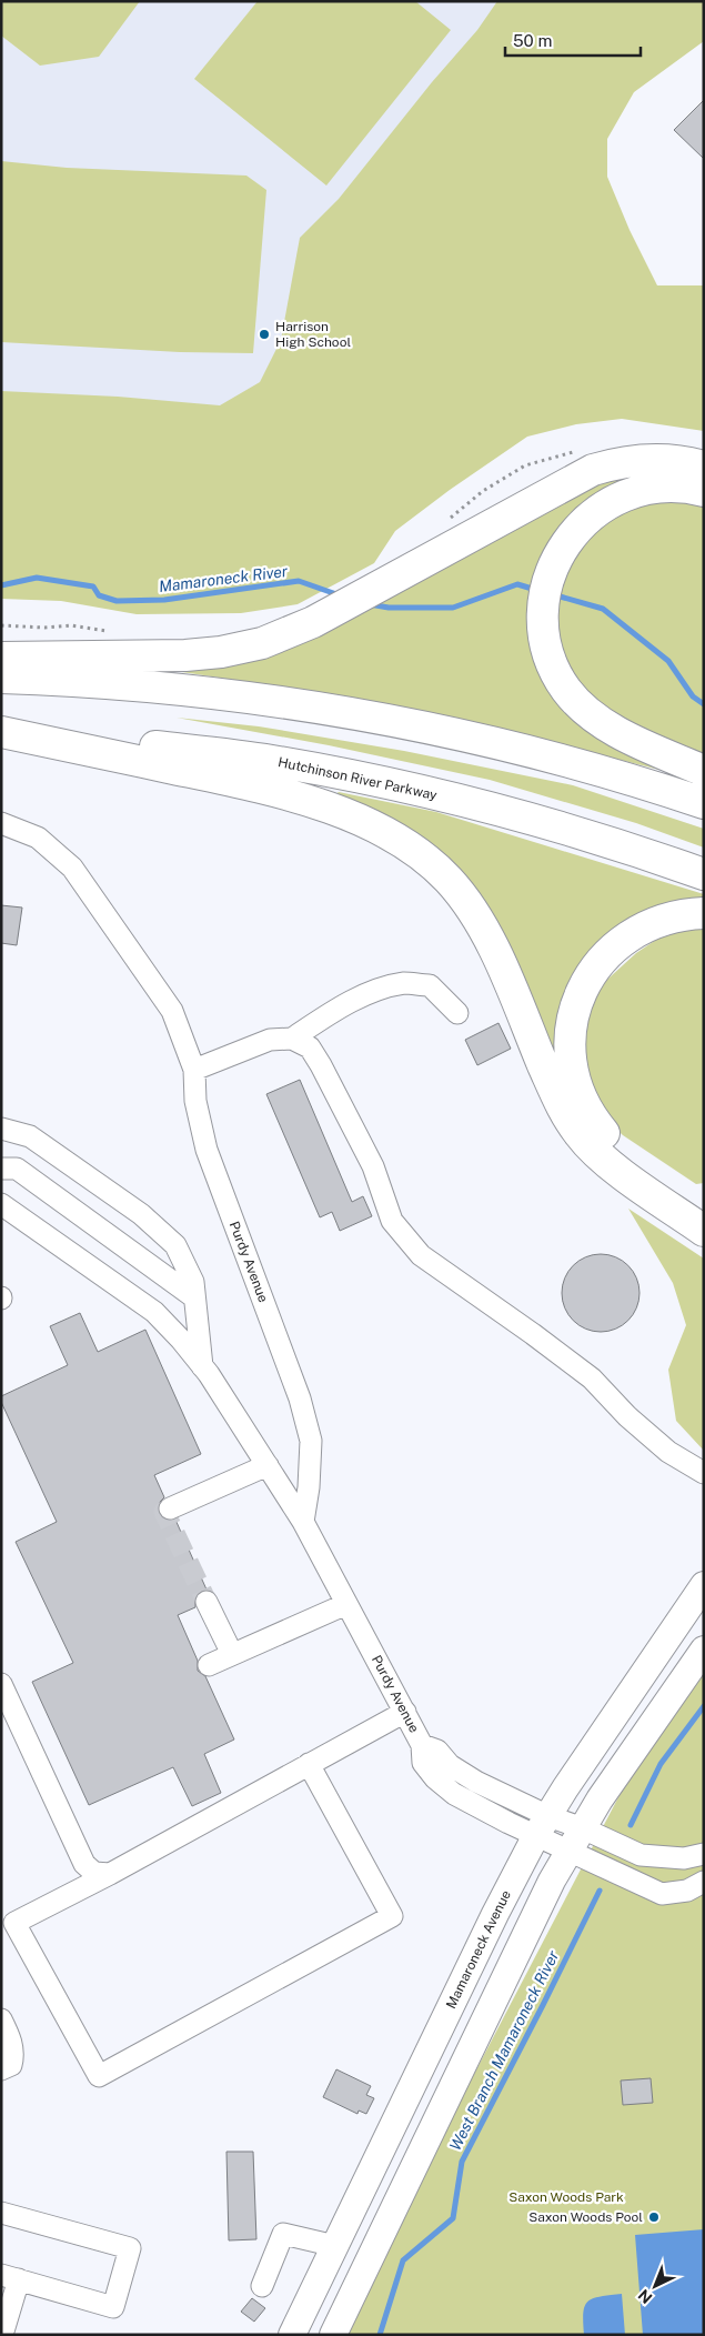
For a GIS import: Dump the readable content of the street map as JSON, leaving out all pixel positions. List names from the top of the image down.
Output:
{
  "streets": {
    "highway": ["Hutchinson River Parkway"],
    "main road": ["Mamaroneck Avenue"],
    "street": ["Purdy Avenue"]
  },
  "crossings": [
    ["Purdy Avenue", "Mamaroneck Avenue"]
  ],
  "water": ["Mamaroneck River", "West Branch Mamaroneck River"],
  "parks": ["Saxon Woods Park"],
  "places": ["Harrison High School", "Saxon Woods Pool"],
  "scale_bar": "50 m",
  "north": "bottom left"
}
